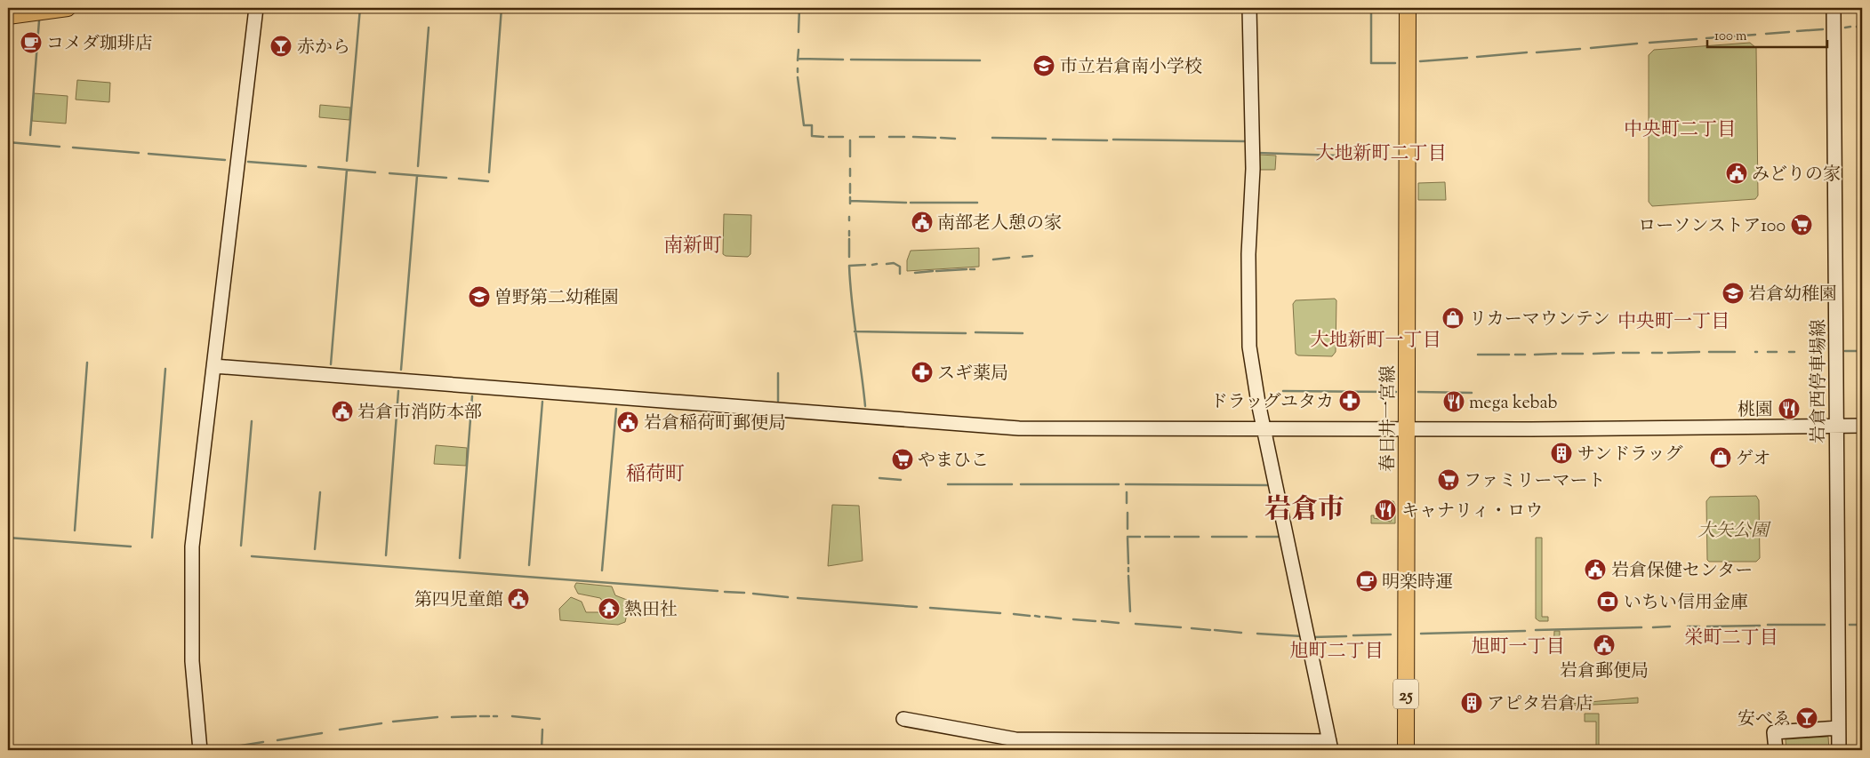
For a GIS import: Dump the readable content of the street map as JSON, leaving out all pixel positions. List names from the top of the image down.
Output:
{
  "streets": {
    "main road": ["春日井一宮線", "25"],
    "street": ["岩倉西停車場線"]
  },
  "districts": [
    "中央町二丁目",
    "大地新町二丁目",
    "南新町",
    "中央町一丁目",
    "大地新町一丁目",
    "稲荷町",
    "岩倉市",
    "栄町二丁目",
    "旭町一丁目",
    "旭町二丁目"
  ],
  "parks": ["大矢公園"],
  "places": {
    "cafe": ["コメダ珈琲店", "明楽時運"],
    "bar": ["赤から", "安べゑ"],
    "school or university": ["市立岩倉南小学校", "岩倉幼稚園", "曽野第二幼稚園"],
    "public building": [
      "みどりの家",
      "南部老人憩の家",
      "岩倉市消防本部",
      "岩倉稲荷町郵便局",
      "岩倉保健センター",
      "第四児童館",
      "岩倉郵便局"
    ],
    "supermarket": ["ローソンストア100", "やまひこ", "ファミリーマート"],
    "shop": ["リカーマウンテン", "ゲオ"],
    "pharmacy": ["スギ薬局", "ドラッグユタカ"],
    "restaurant": ["mega kebab", "桃園", "キャナリィ・ロウ"],
    "building": ["サンドラッグ", "アピタ岩倉店"],
    "bank": ["いちい信用金庫"],
    "temple": ["熱田社"]
  },
  "scale_bar": "100 m"
}
